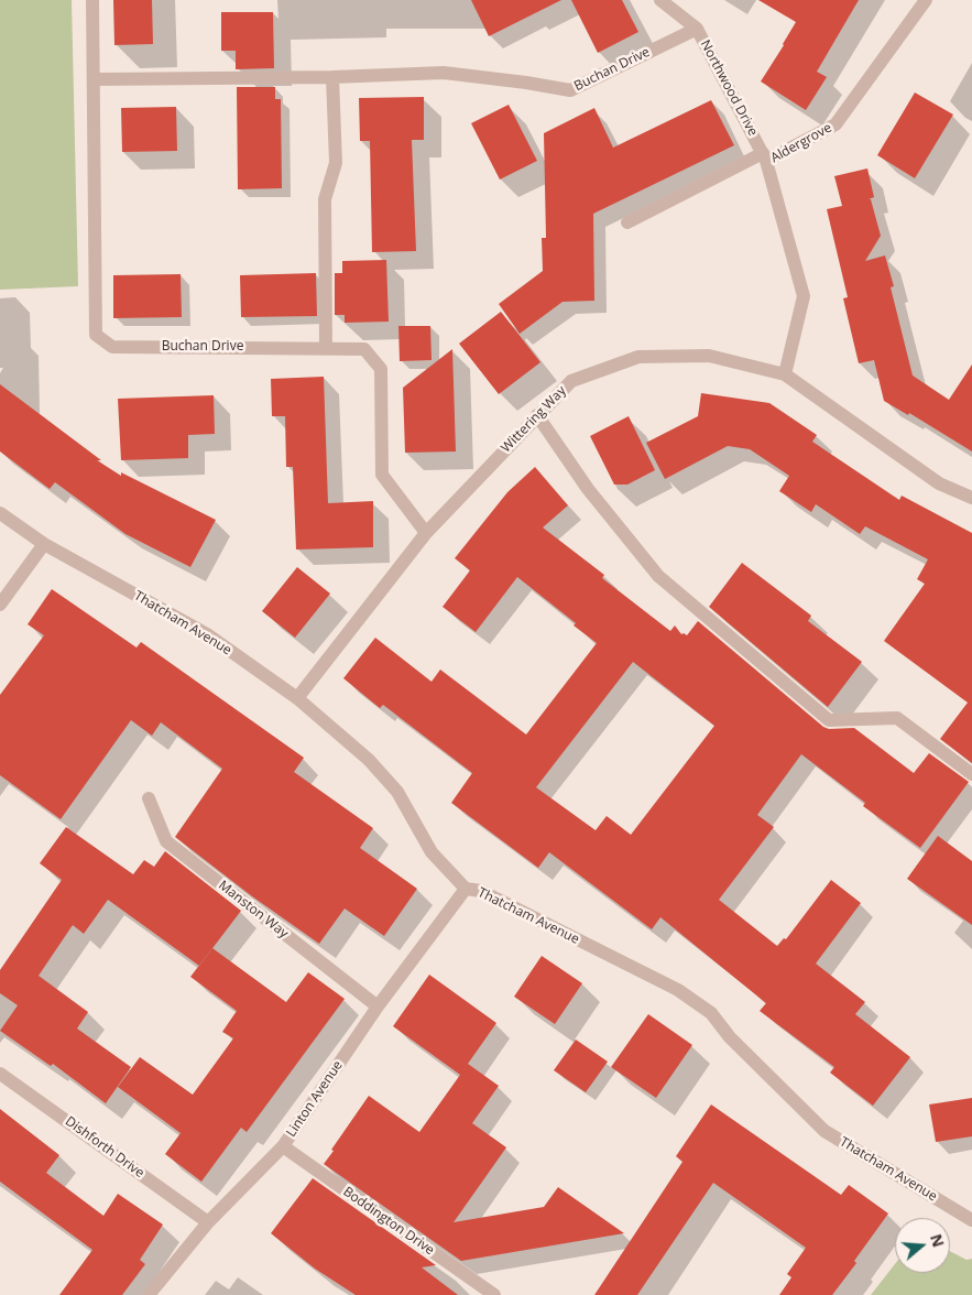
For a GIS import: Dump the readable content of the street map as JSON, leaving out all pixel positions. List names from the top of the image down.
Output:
{
  "streets": {
    "street": [
      "Buchan Drive",
      "Northwood Drive",
      "Aldergrove",
      "Wittering Way",
      "Thatcham Avenue",
      "Manston Way",
      "Linton Avenue",
      "Dishforth Drive",
      "Boddington Drive"
    ]
  },
  "crossings": [
    ["Buchan Drive", "Northwood Drive"],
    ["Buchan Drive", "Wittering Way"],
    ["Northwood Drive", "Aldergrove"],
    ["Aldergrove", "Wittering Way"],
    ["Wittering Way", "Thatcham Avenue"],
    ["Thatcham Avenue", "Linton Avenue"],
    ["Manston Way", "Linton Avenue"],
    ["Linton Avenue", "Dishforth Drive"],
    ["Linton Avenue", "Boddington Drive"]
  ],
  "north": "right"
}
